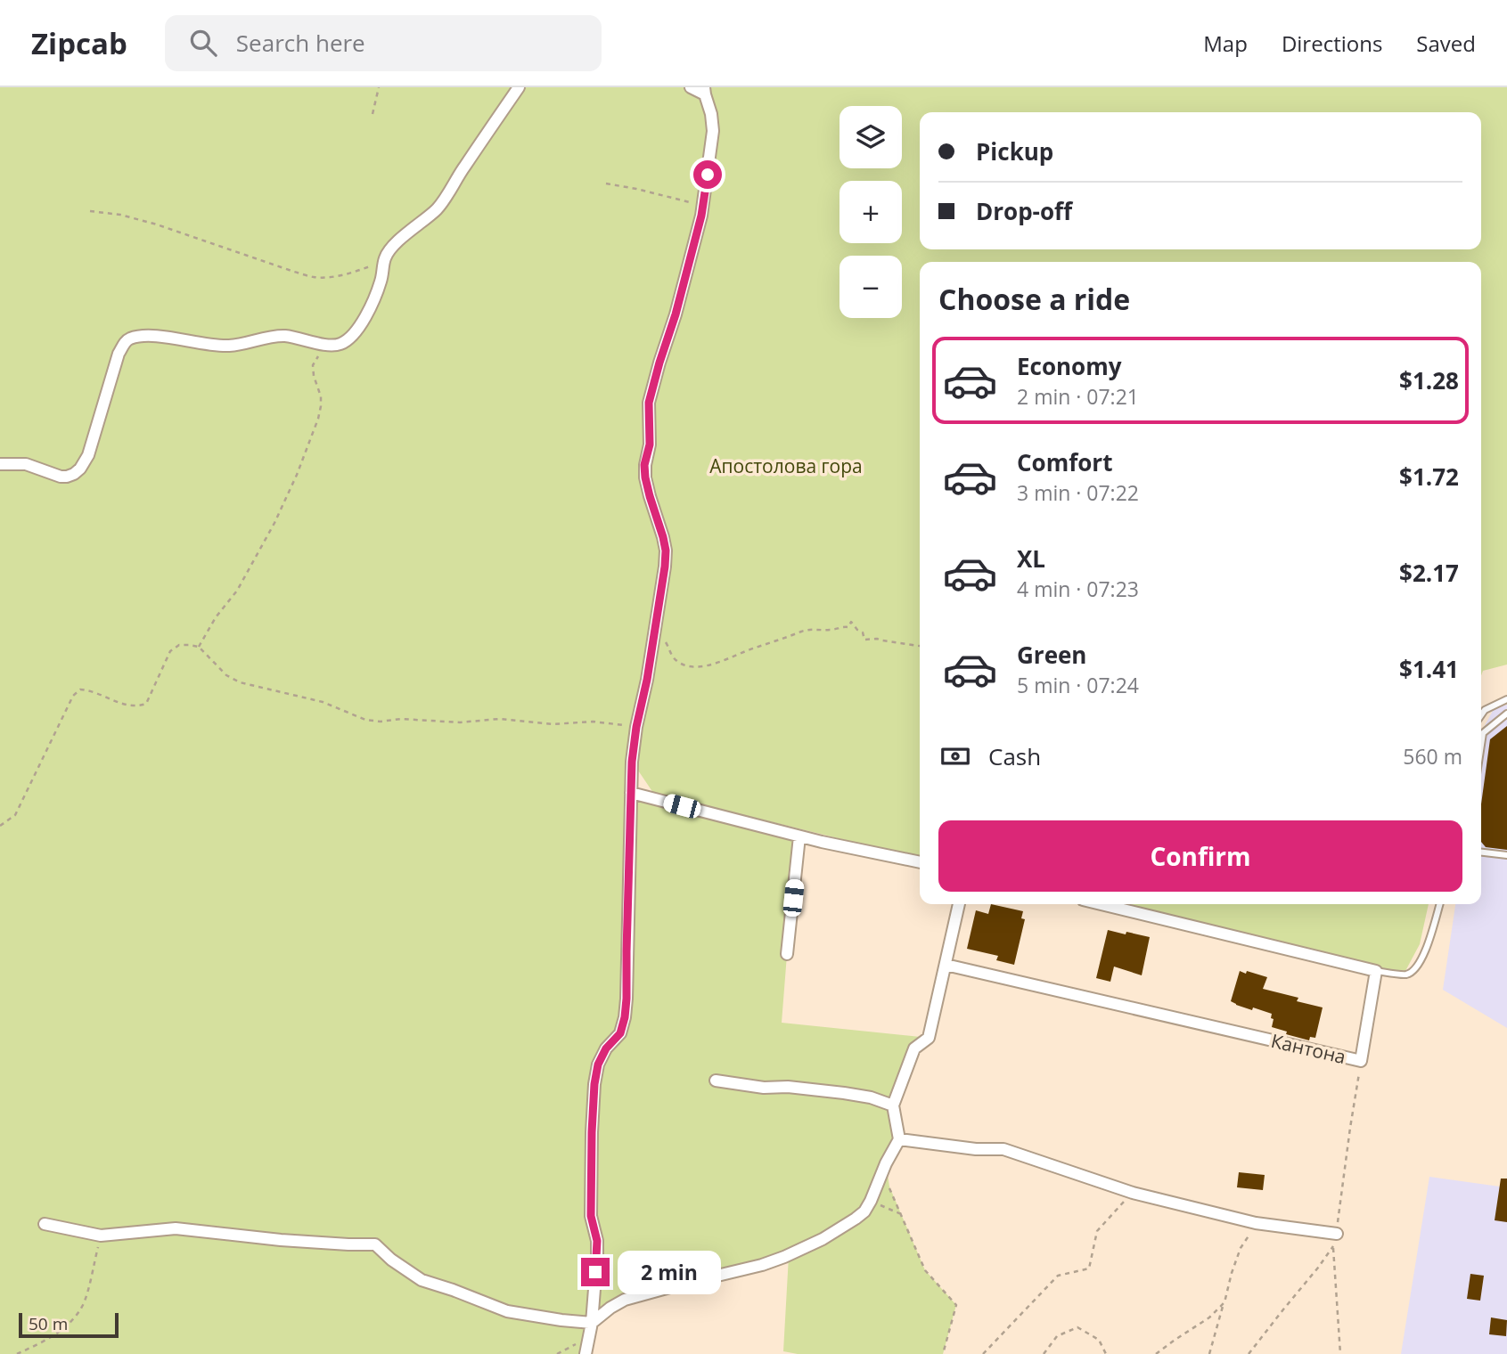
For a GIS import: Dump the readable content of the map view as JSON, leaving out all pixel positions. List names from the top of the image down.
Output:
{
  "streets": {
    "street": ["Кантона"]
  },
  "parks": ["Апостолова гора"],
  "scale_bar": "50 m",
  "page": {
    "header": "Zipcab",
    "search": "Search here",
    "nav": ["Map", "Directions", "Saved"],
    "map_buttons": ["+", "−"],
    "banner": ["Pickup", "Drop-off"],
    "heading": "Choose a ride",
    "list": [
      {
        "name": "Economy",
        "note": "2 min · 07:21",
        "value": "$1.28"
      },
      {
        "name": "Comfort",
        "note": "3 min · 07:22",
        "value": "$1.72"
      },
      {
        "name": "XL",
        "note": "4 min · 07:23",
        "value": "$2.17"
      },
      {
        "name": "Green",
        "note": "5 min · 07:24",
        "value": "$1.41"
      }
    ],
    "pay": ["Cash", "560 m"],
    "buttons": "Confirm",
    "bubble": "2 min",
    "scale": "50 m"
  }
}
